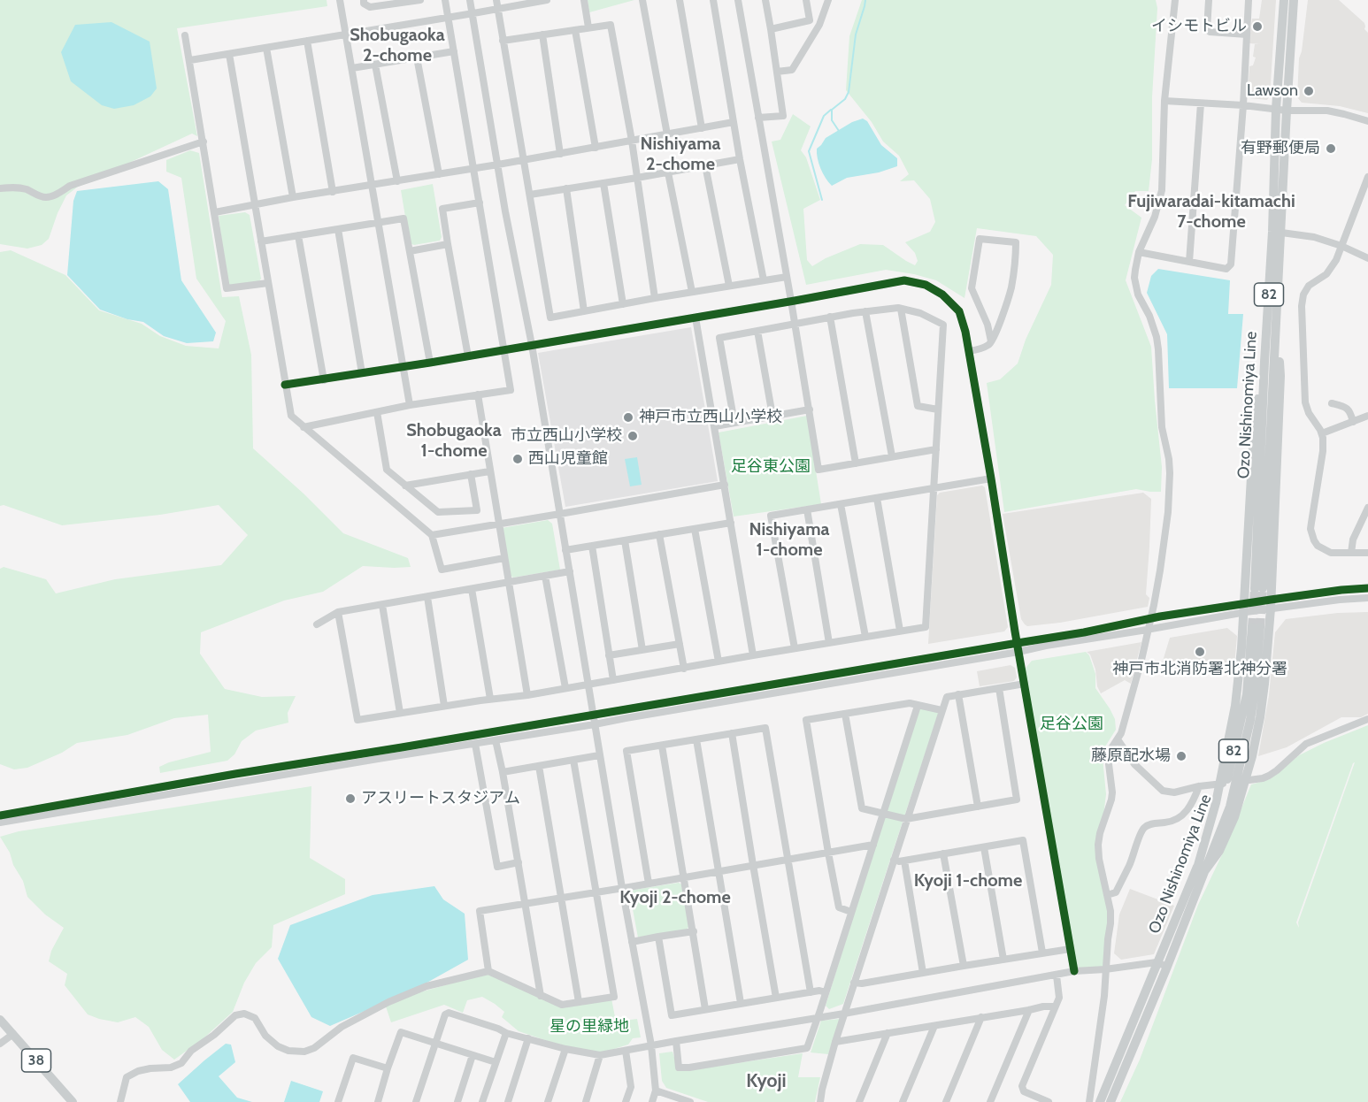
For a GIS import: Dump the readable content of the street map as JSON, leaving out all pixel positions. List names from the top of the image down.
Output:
{
  "streets": {
    "main road": ["82", "Ozo Nishinomiya Line", "38"]
  },
  "districts": [
    "Shobugaoka 2-chome",
    "Nishiyama 2-chome",
    "Fujiwaradai-kitamachi 7-chome",
    "Shobugaoka 1-chome",
    "Nishiyama 1-chome",
    "Kyoji 1-chome",
    "Kyoji 2-chome",
    "Kyoji"
  ],
  "parks": ["足谷東公園", "足谷公園", "星の里緑地"],
  "places": [
    "イシモトビル",
    "Lawson",
    "有野郵便局",
    "神戸市立西山小学校",
    "市立西山小学校",
    "西山児童館",
    "神戸市北消防署北神分署",
    "藤原配水場",
    "アスリートスタジアム"
  ]
}
